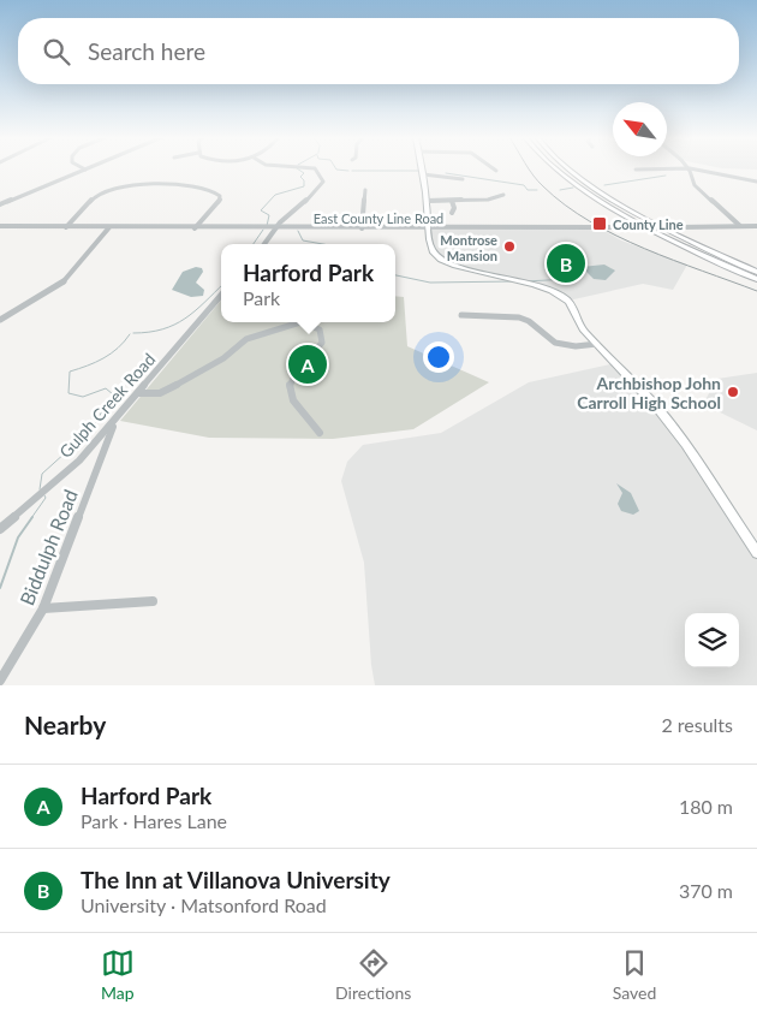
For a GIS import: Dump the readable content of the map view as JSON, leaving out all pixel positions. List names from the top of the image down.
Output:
{
  "streets": {
    "street": ["East County Line Road", "Gulph Creek Road", "Biddulph Road"]
  },
  "crossings": [
    ["Gulph Creek Road", "Biddulph Road"]
  ],
  "places": {
    "transit": ["County Line"],
    "other": ["Montrose Mansion", "Archbishop John Carroll High School"]
  },
  "north": "top left",
  "page": {
    "search": "Search here",
    "pins": ["B", "A"],
    "popup": ["Harford Park", "Park"],
    "heading": ["Nearby", "2 results"],
    "list": [
      {
        "mark": "A",
        "name": "Harford Park",
        "note": "Park · Hares Lane",
        "value": "180 m"
      },
      {
        "mark": "B",
        "name": "The Inn at Villanova University",
        "note": "University · Matsonford Road",
        "value": "370 m"
      }
    ],
    "nav": ["Map", "Directions", "Saved"]
  }
}
